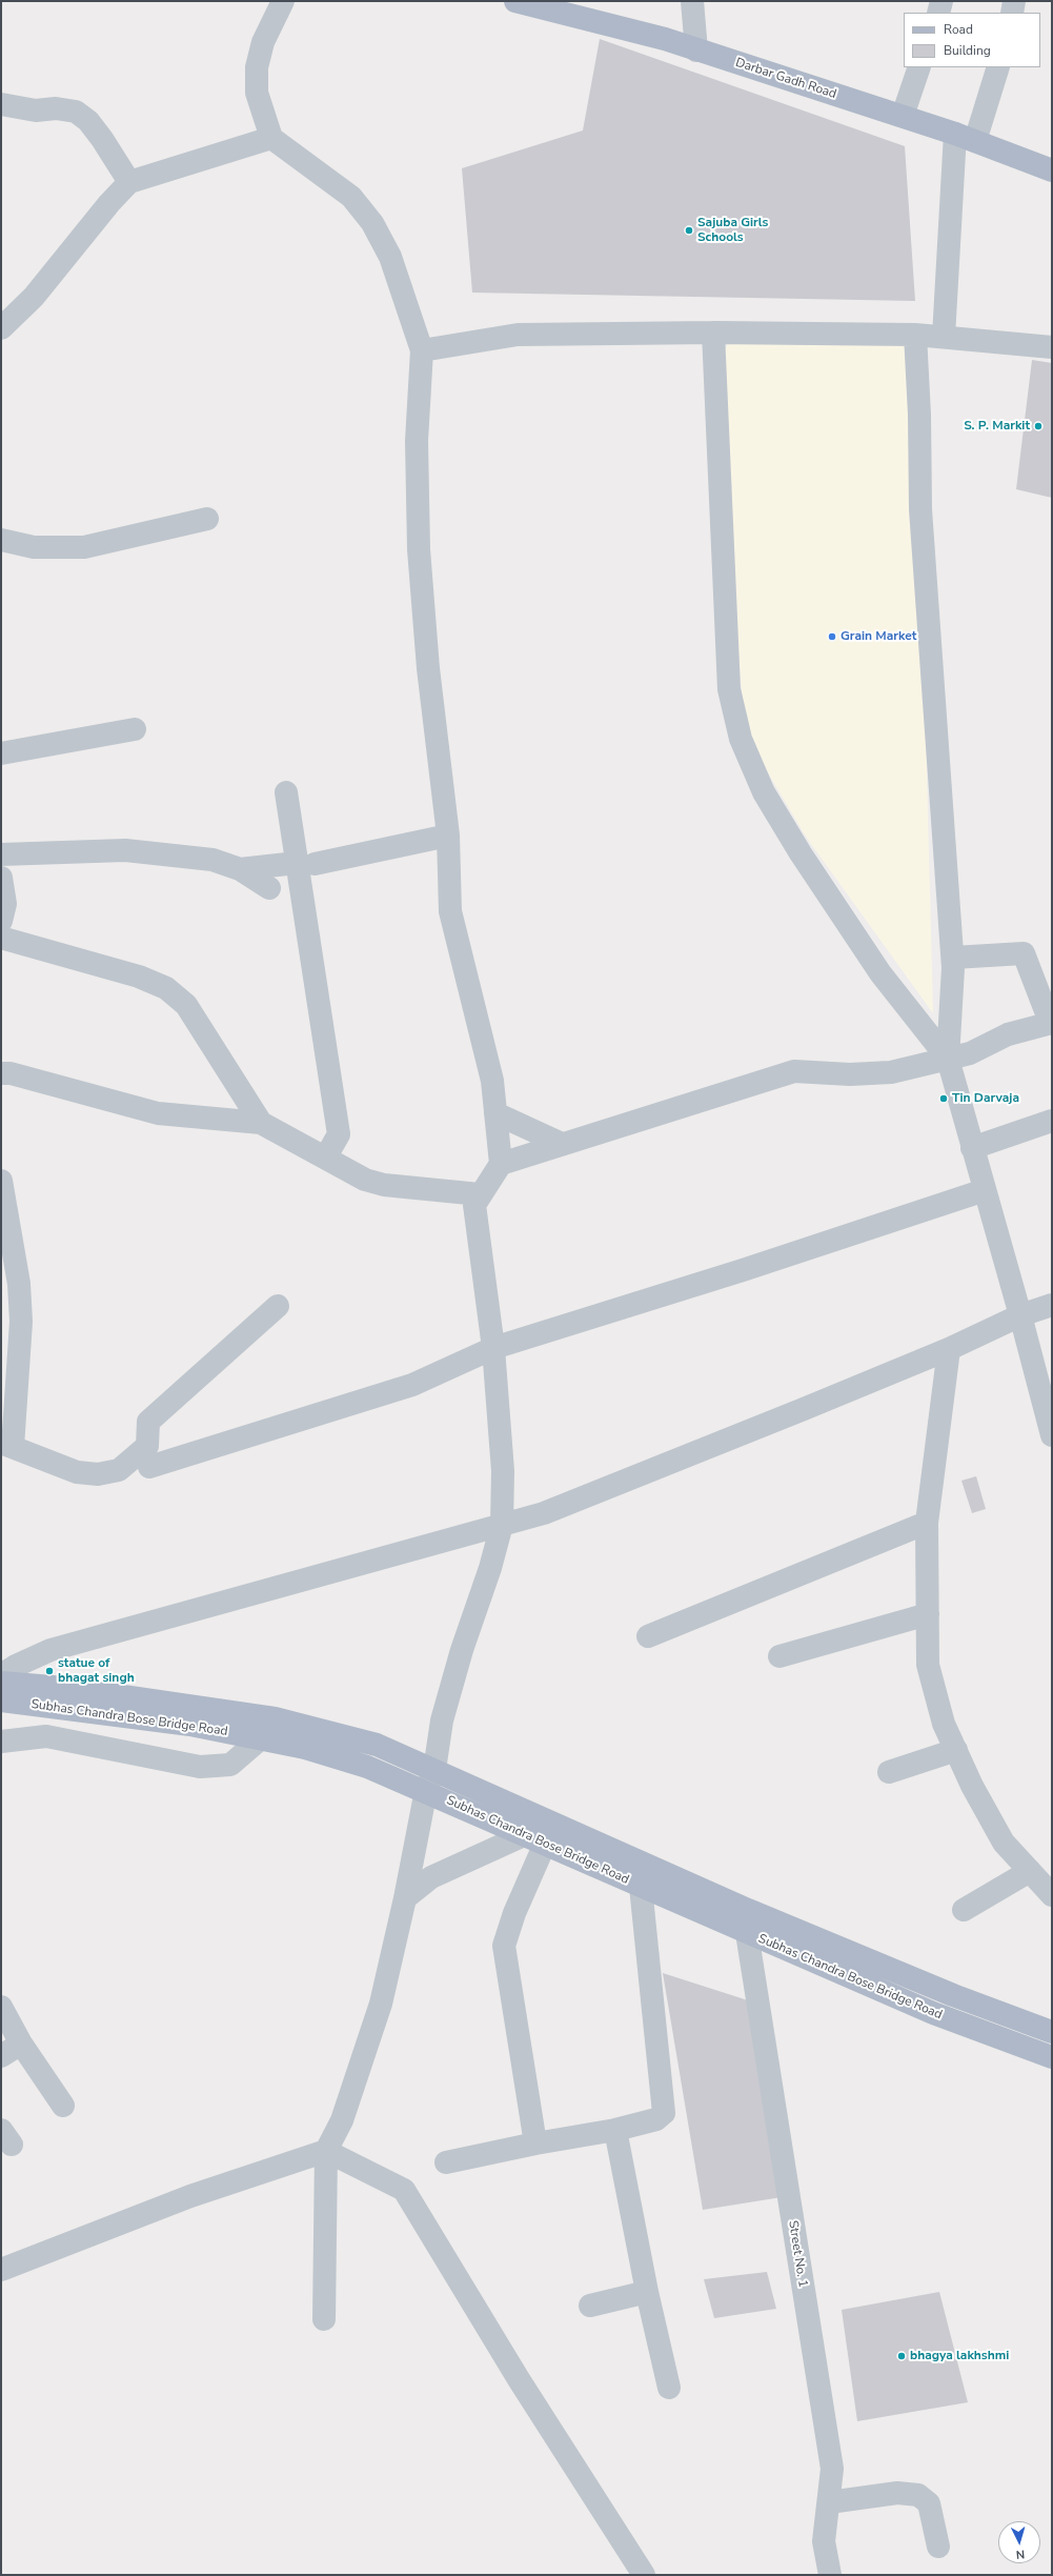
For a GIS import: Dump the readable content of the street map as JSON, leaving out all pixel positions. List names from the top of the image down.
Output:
{
  "streets": {
    "main road": ["Darbar Gadh Road", "Subhas Chandra Bose Bridge Road"],
    "street": ["Street No. 1"]
  },
  "crossings": [
    ["Subhas Chandra Bose Bridge Road", "Street No. 1"]
  ],
  "places": [
    "Sajuba Girls Schools",
    "S. P. Markit",
    "Grain Market",
    "Tin Darvaja",
    "statue of bhagat singh",
    "bhagya lakhshmi"
  ],
  "legend": ["Road", "Building"],
  "north": "bottom"
}
